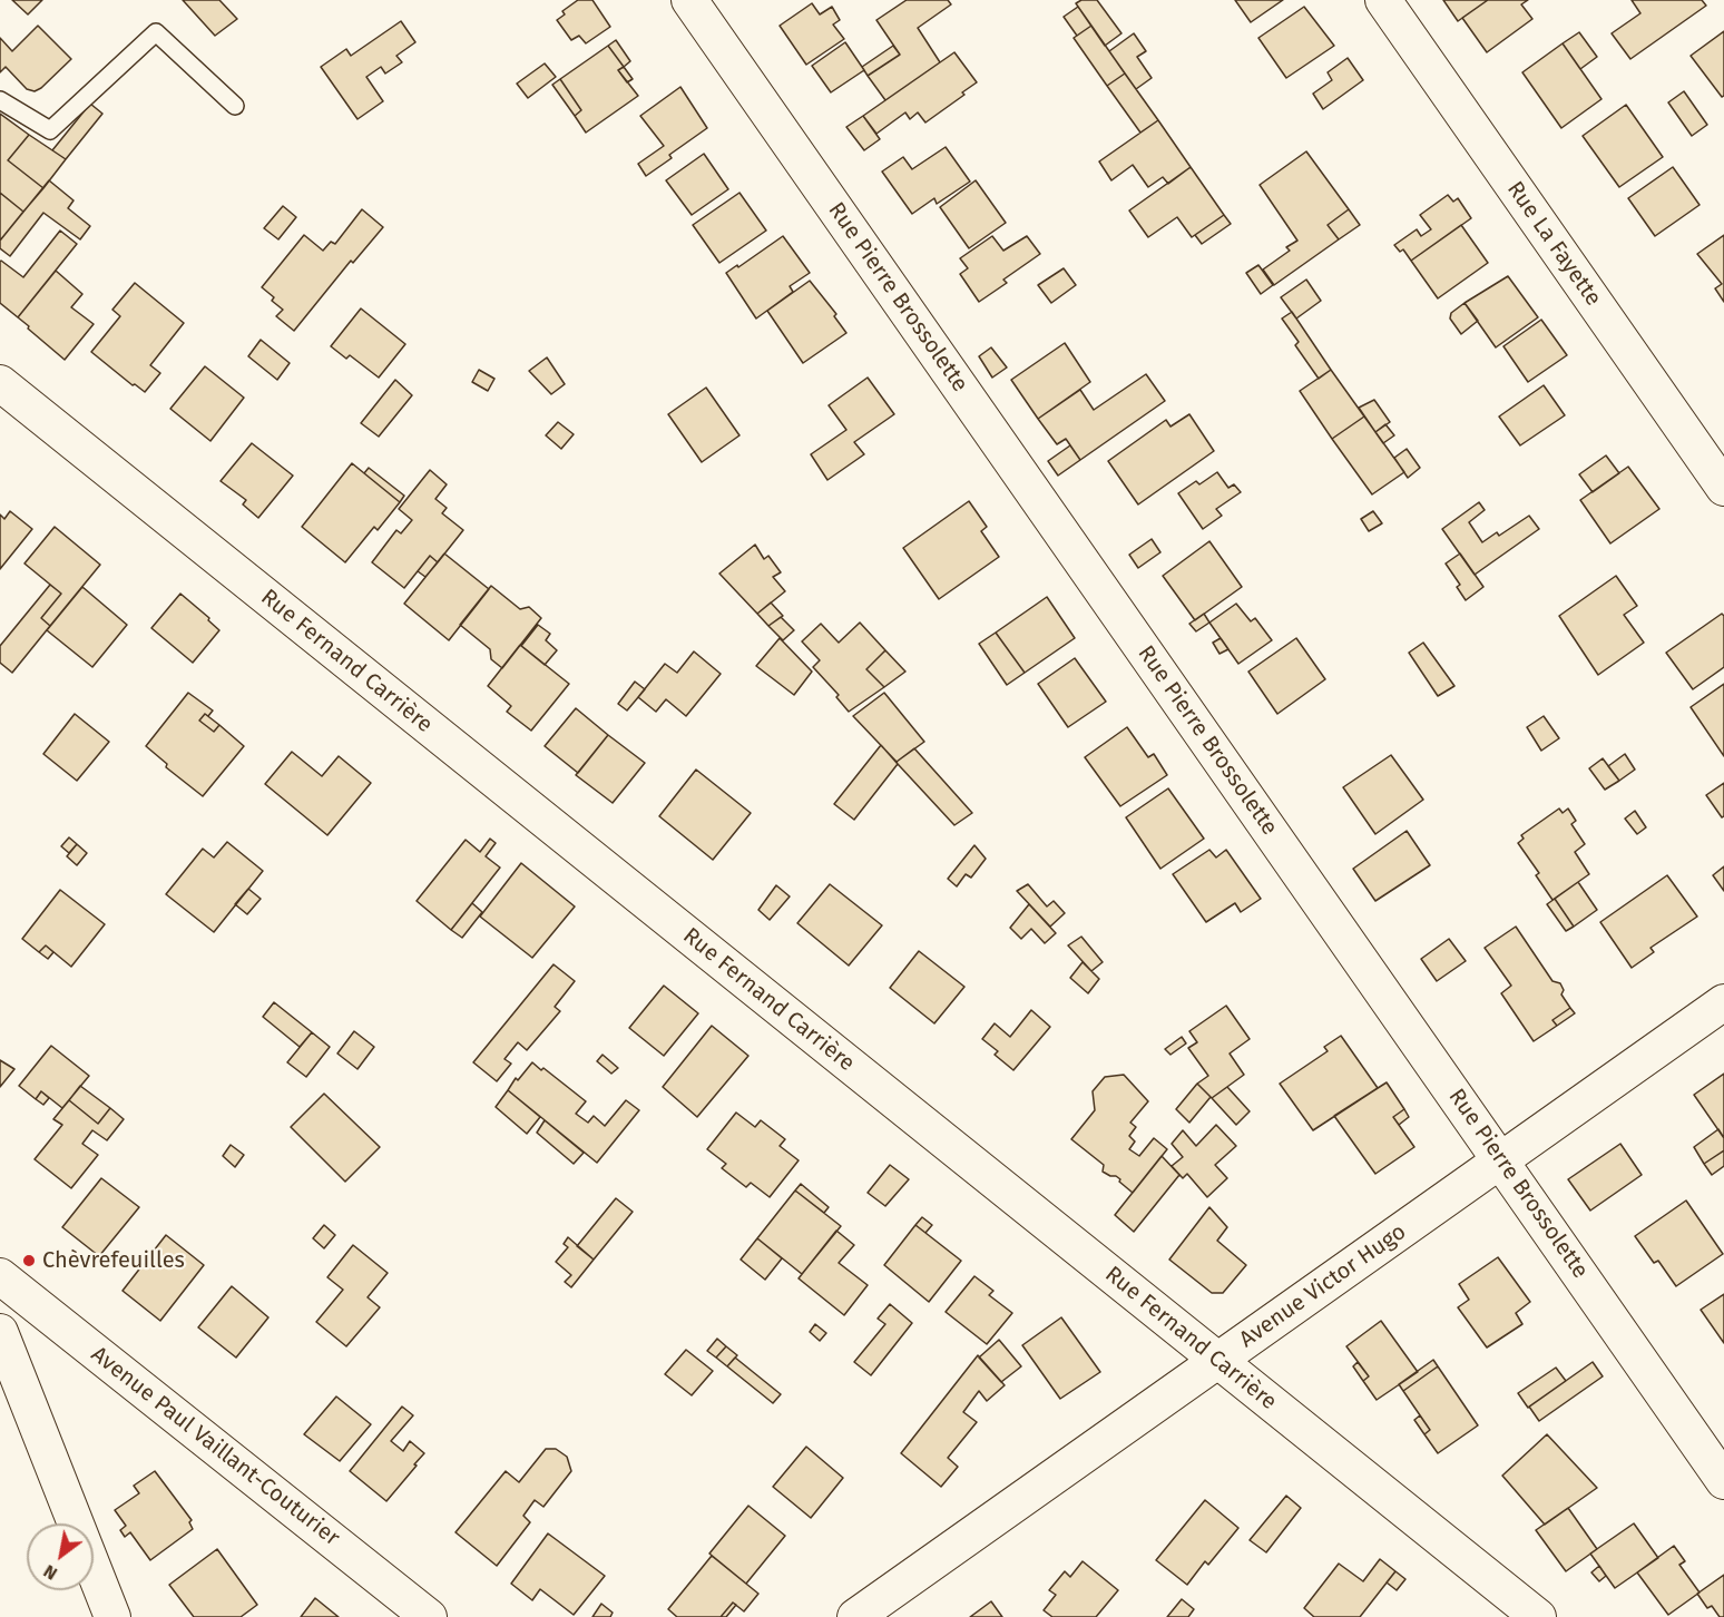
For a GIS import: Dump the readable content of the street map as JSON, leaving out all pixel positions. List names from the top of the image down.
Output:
{
  "streets": {
    "street": [
      "Rue La Fayette",
      "Rue Pierre Brossolette",
      "Rue Fernand Carrière",
      "Avenue Victor Hugo",
      "Avenue Paul Vaillant-Couturier"
    ]
  },
  "crossings": [
    ["Rue Pierre Brossolette", "Avenue Victor Hugo"],
    ["Rue Fernand Carrière", "Avenue Victor Hugo"]
  ],
  "places": ["Chèvrefeuilles"],
  "north": "bottom left"
}
